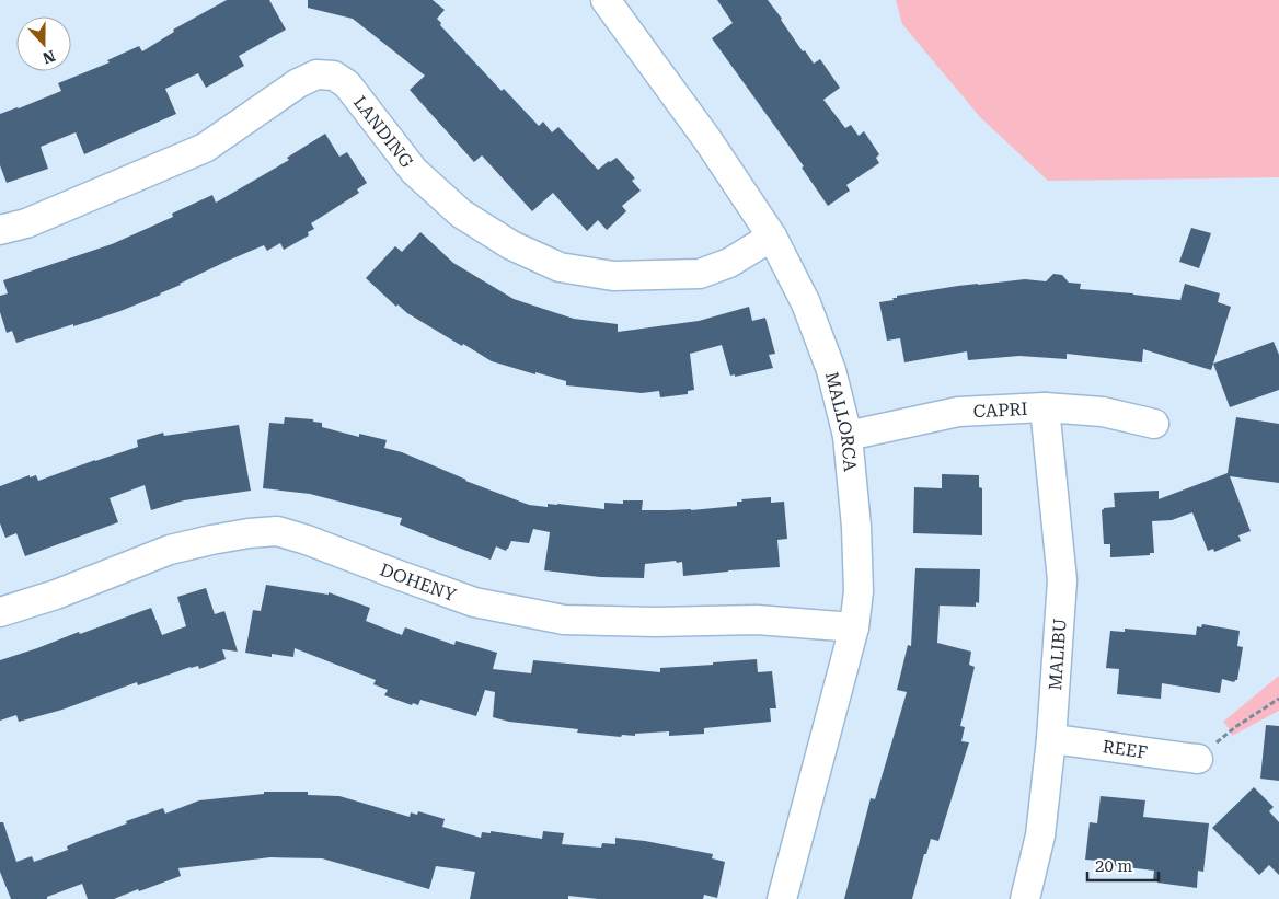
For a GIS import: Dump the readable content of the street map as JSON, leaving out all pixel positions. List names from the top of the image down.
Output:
{
  "streets": {
    "street": [
      "LANDING",
      "CAPRI",
      "MALLORCA",
      "DOHENY",
      "MALIBU",
      "REEF"
    ]
  },
  "crossings": [
    ["LANDING", "MALLORCA"],
    ["CAPRI", "MALLORCA"],
    ["CAPRI", "MALIBU"],
    ["MALLORCA", "DOHENY"],
    ["MALIBU", "REEF"]
  ],
  "scale_bar": "20 m",
  "north": "bottom"
}
